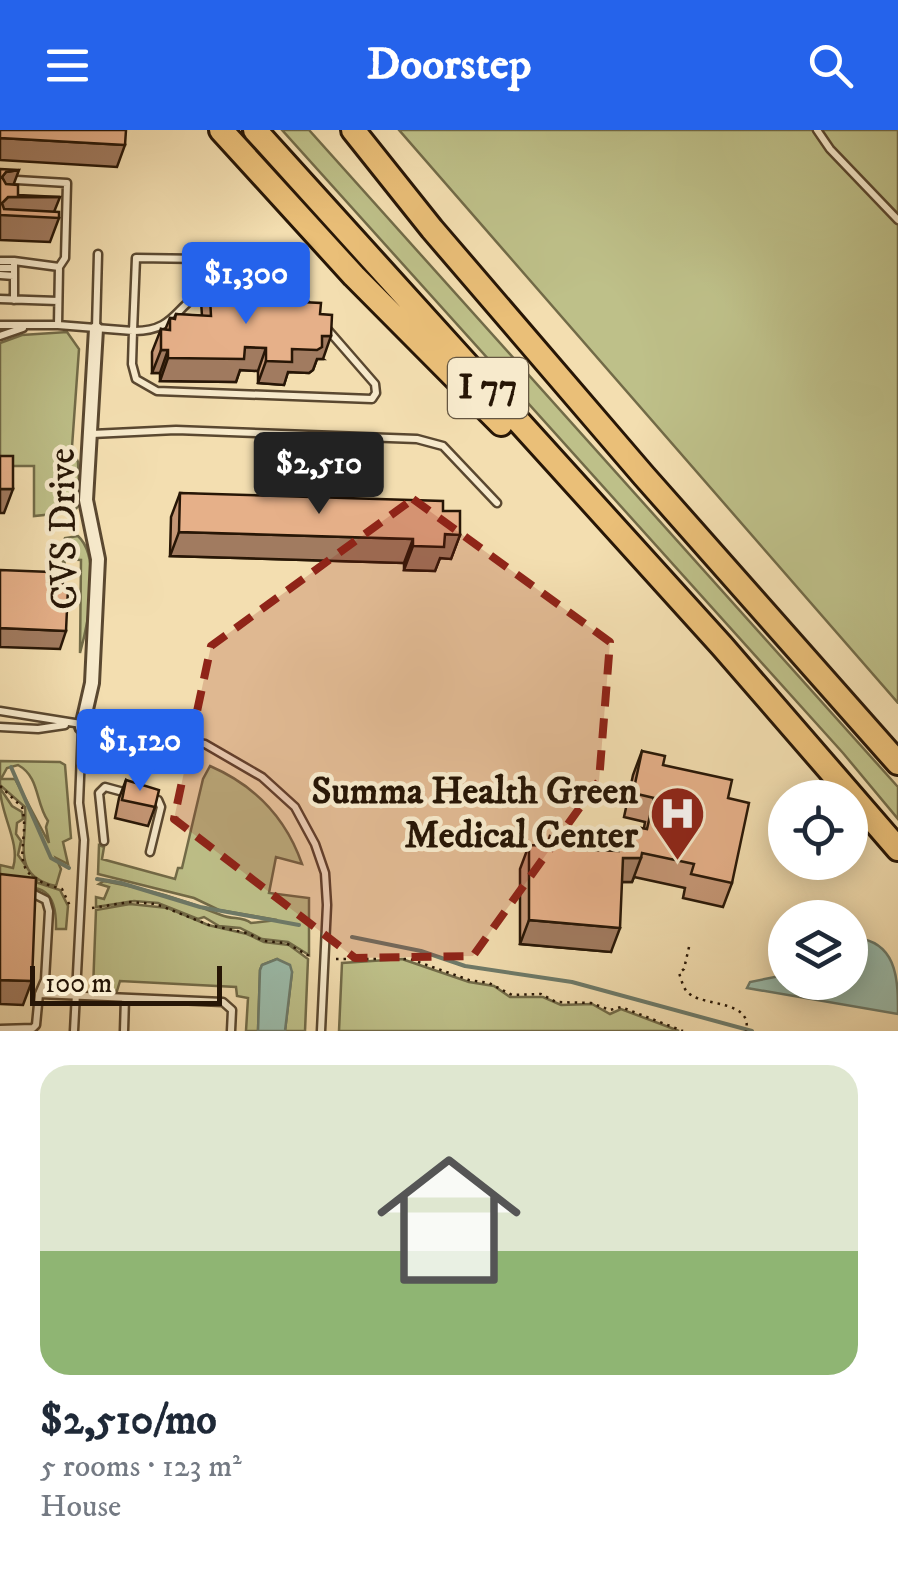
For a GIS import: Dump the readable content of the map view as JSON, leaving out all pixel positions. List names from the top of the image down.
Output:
{
  "streets": {
    "highway": ["I 77"],
    "street": ["CVS Drive"]
  },
  "places": {
    "hospital": ["Summa Health Green Medical Center"]
  },
  "scale_bar": "100 m",
  "page": {
    "header": "Doorstep",
    "price": ["$1,300", "$2,510", "$1,120"],
    "scale": "100 m",
    "list": [
      {
        "name": "$2,510/mo",
        "note": "5 rooms · 123 m² · House"
      }
    ]
  }
}
